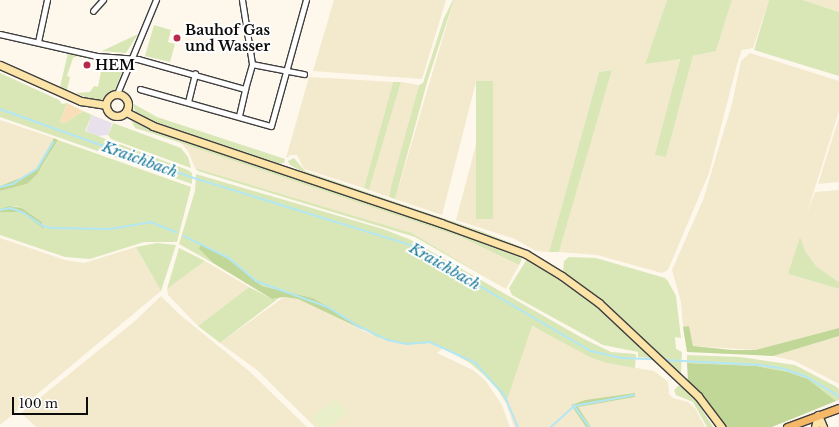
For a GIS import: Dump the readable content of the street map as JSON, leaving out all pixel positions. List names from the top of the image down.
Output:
{
  "water": ["Kraichbach"],
  "places": ["Bauhof Gas und Wasser", "HEM"],
  "scale_bar": "100 m"
}
